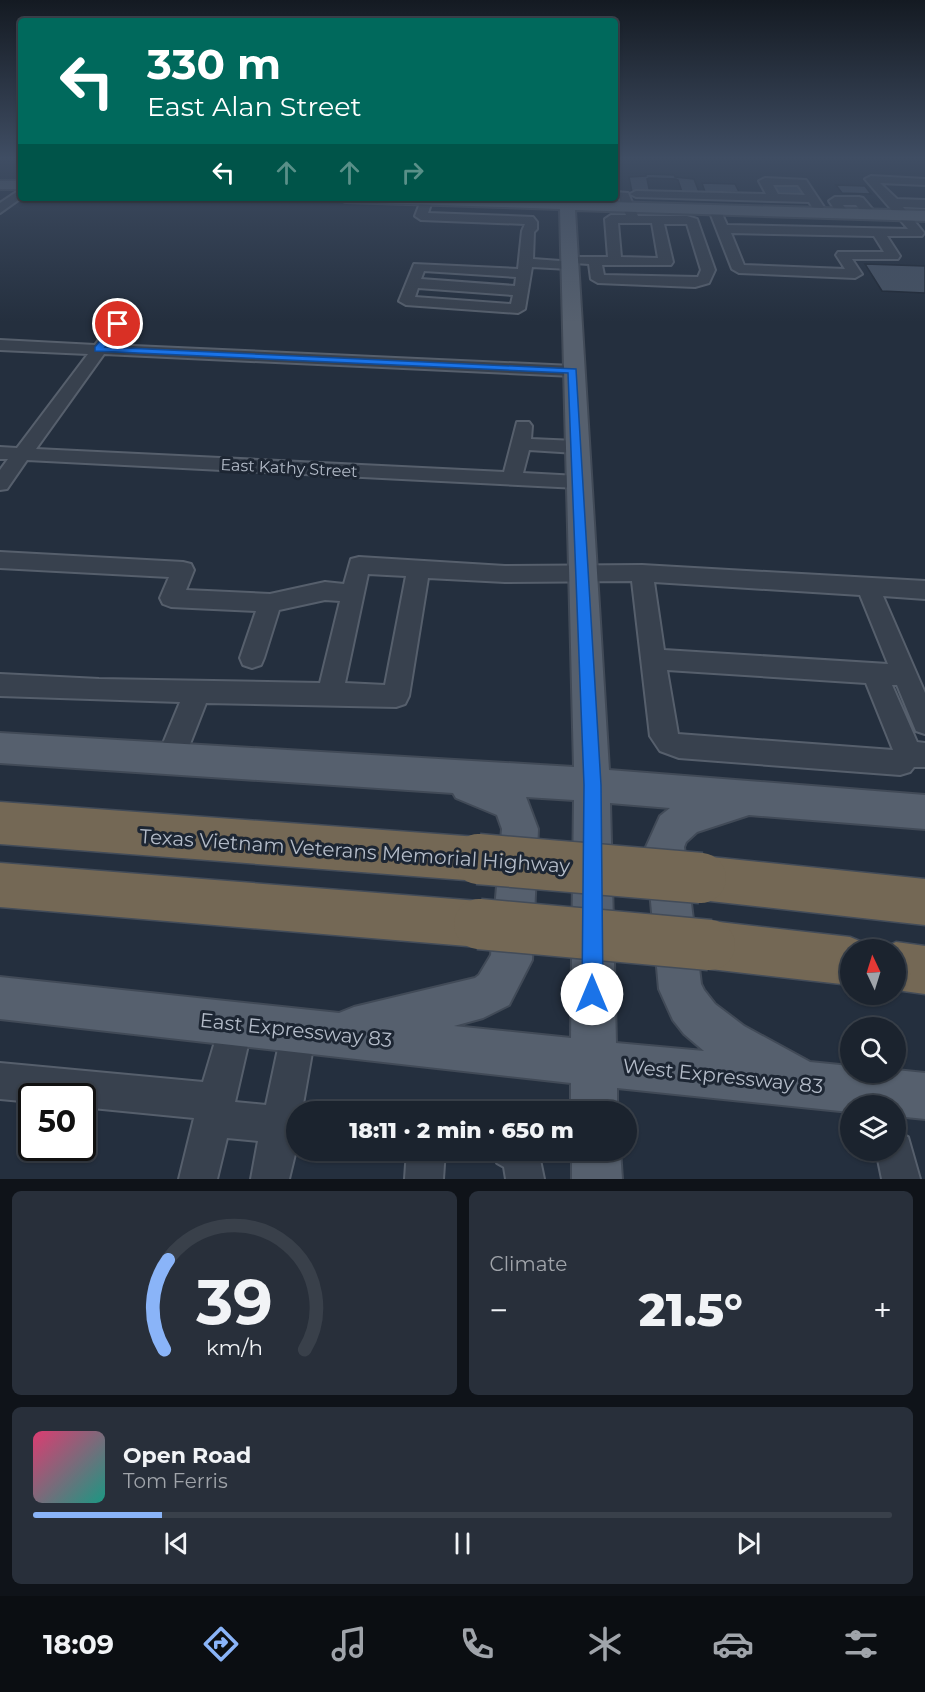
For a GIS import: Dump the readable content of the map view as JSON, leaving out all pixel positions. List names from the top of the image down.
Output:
{
  "streets": {
    "highway": ["Texas Vietnam Veterans Memorial Highway"],
    "main road": ["East Expressway 83", "West Expressway 83"],
    "street": ["East Kathy Street"]
  },
  "crossings": [
    ["East Expressway 83", "West Expressway 83"]
  ],
  "north": "top",
  "page": {
    "turn": ["330 m", "East Alan Street"],
    "limit": "50",
    "trip": "18:11 · 2 min · 650 m",
    "tile": "Climate",
    "heat": ["−", "21.5°", "+"],
    "song": ["Open Road", "Tom Ferris"],
    "tabs": "18:09",
    "gauge": ["39", "km/h"]
  }
}
